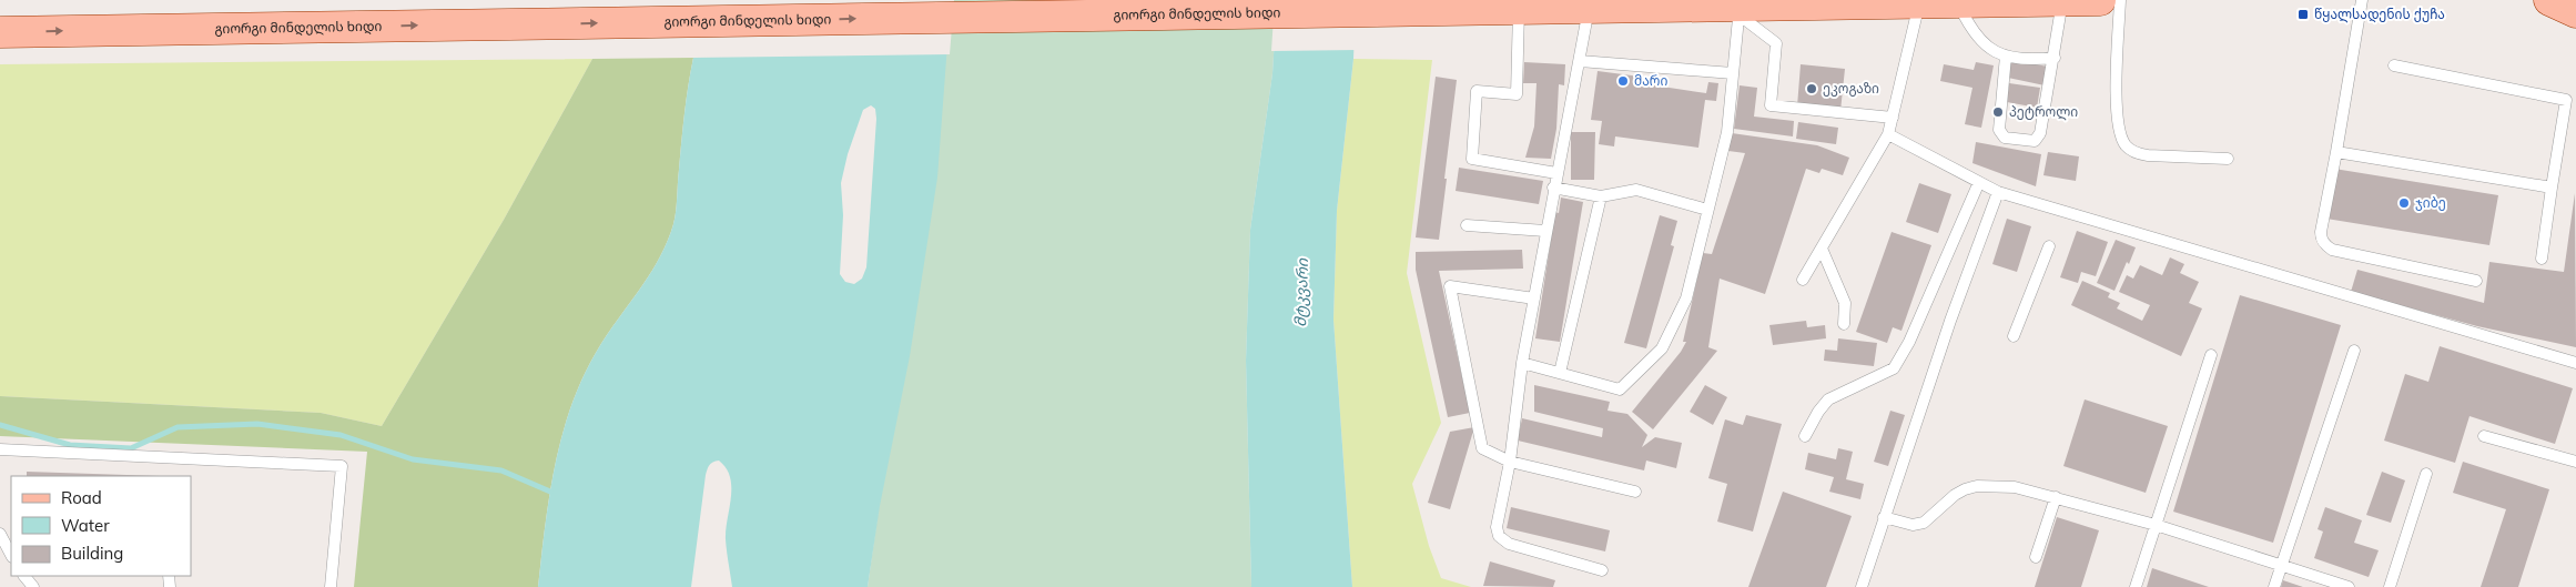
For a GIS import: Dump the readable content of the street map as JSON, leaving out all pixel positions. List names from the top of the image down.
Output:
{
  "streets": {
    "main road": ["გიორგი მინდელის ხიდი"]
  },
  "one_way": ["გიორგი მინდელის ხიდი"],
  "water": ["მტკვარი"],
  "places": {
    "transit": ["წყალსადენის ქუჩა"],
    "other": [
      "მარი",
      "ეკოგაზი",
      "პეტროლი",
      "ჯიბე"
    ]
  },
  "legend": ["Road", "Water", "Building"]
}
